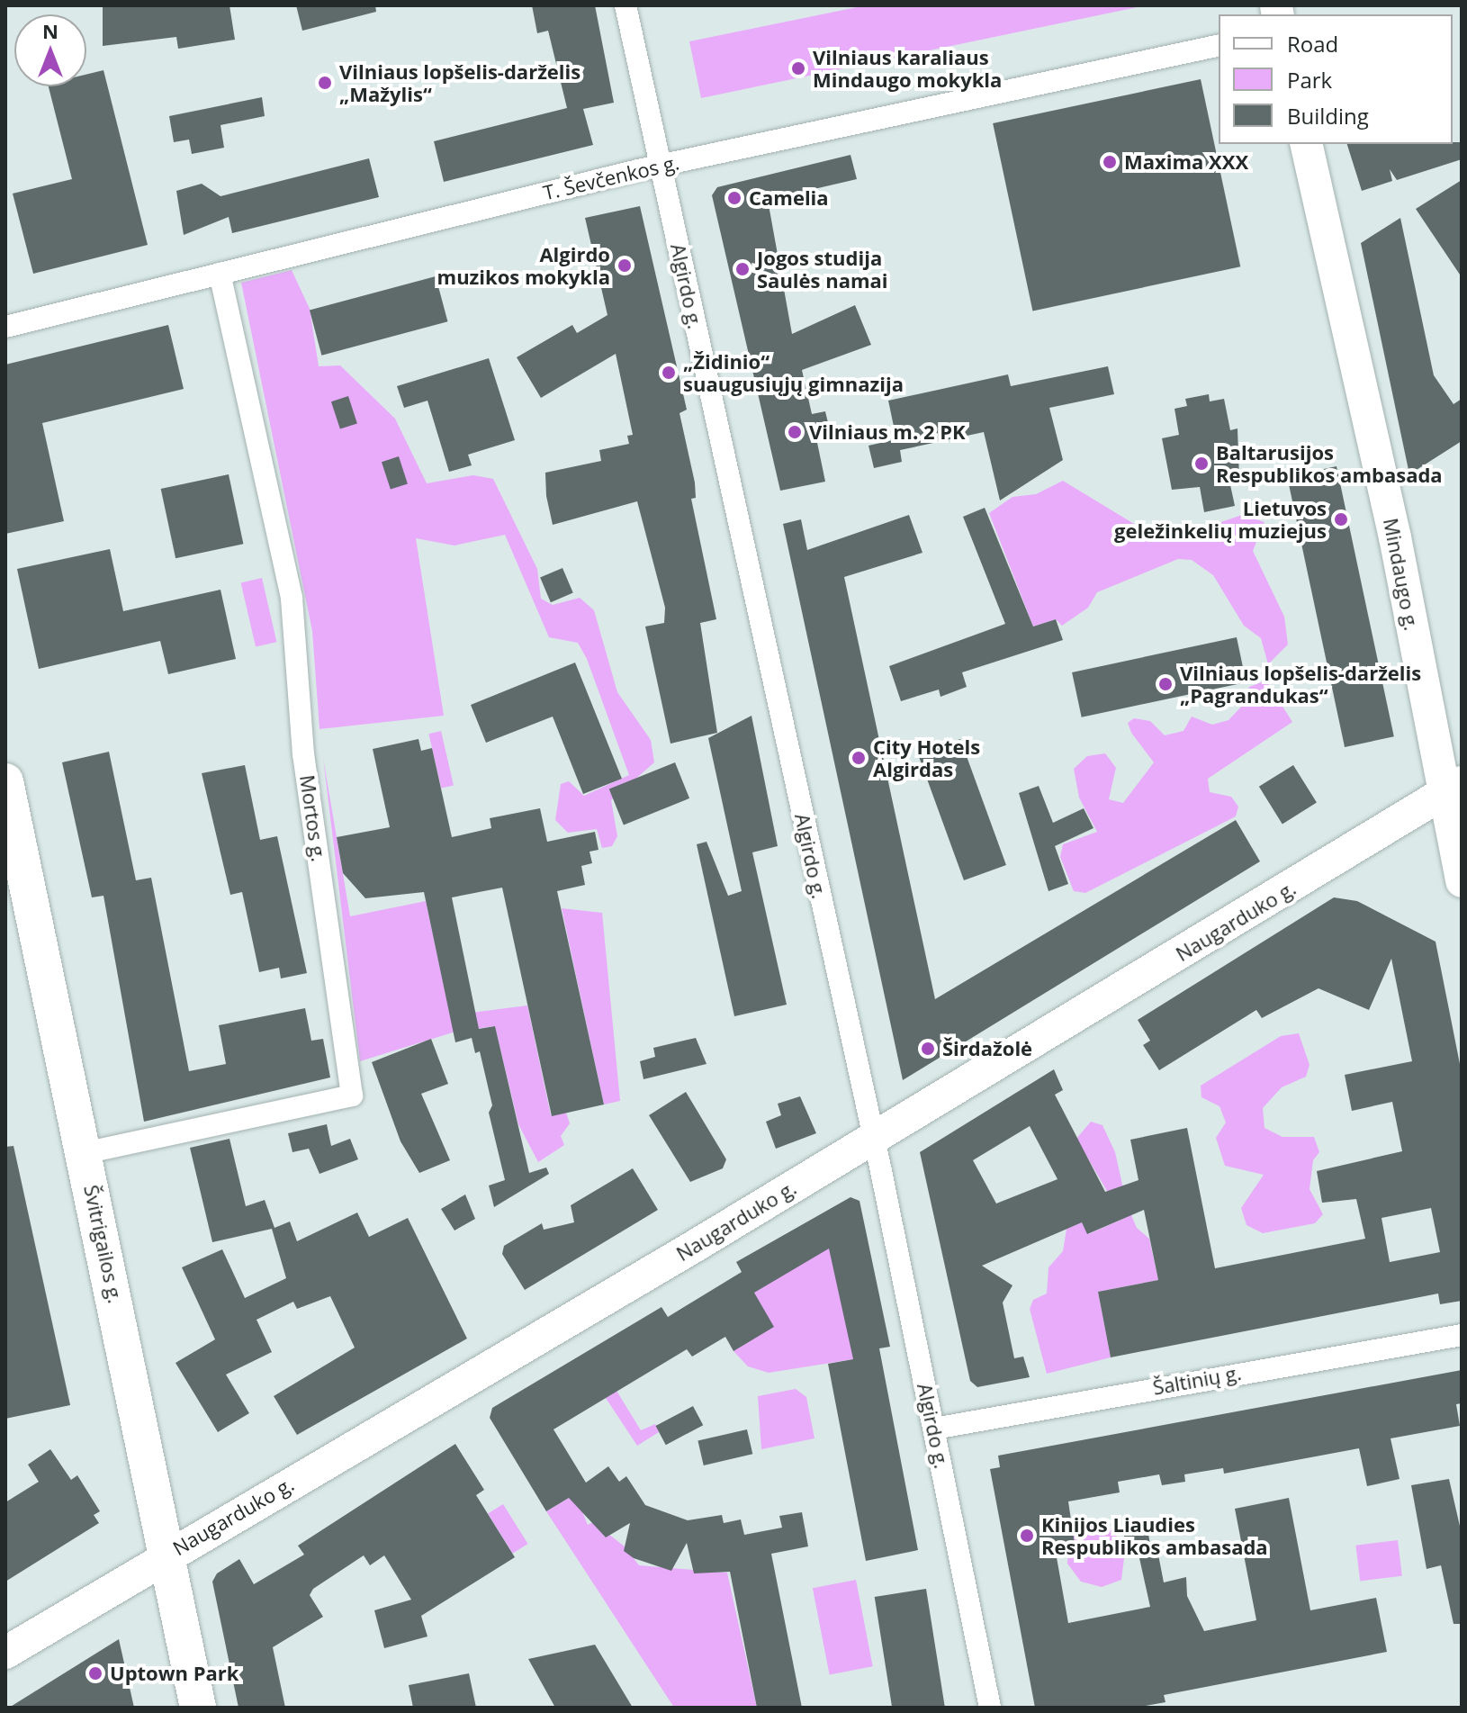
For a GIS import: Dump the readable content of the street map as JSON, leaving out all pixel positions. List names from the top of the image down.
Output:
{
  "streets": {
    "main road": ["Mindaugo g.", "Naugarduko g.", "Švitrigailos g."],
    "street": [
      "T. Ševčenkos g.",
      "Algirdo g.",
      "Mortos g.",
      "Šaltinių g."
    ]
  },
  "crossings": [
    ["T. Ševčenkos g.", "Algirdo g."],
    ["T. Ševčenkos g.", "Mortos g."],
    ["Algirdo g.", "Naugarduko g."],
    ["Algirdo g.", "Šaltinių g."],
    ["Mindaugo g.", "Naugarduko g."],
    ["Mortos g.", "Švitrigailos g."],
    ["Naugarduko g.", "Švitrigailos g."]
  ],
  "places": [
    "Vilniaus karaliaus Mindaugo mokykla",
    "Vilniaus lopšelis-darželis „Mažylis“",
    "Maxima XXX",
    "Camelia",
    "Algirdo muzikos mokykla",
    "Jogos studija Saulės namai",
    "„Židinio“ suaugusiųjų gimnazija",
    "Vilniaus m. 2 PK",
    "Baltarusijos Respublikos ambasada",
    "Lietuvos geležinkelių muziejus",
    "Vilniaus lopšelis-darželis „Pagrandukas“",
    "City Hotels Algirdas",
    "Širdažolė",
    "Kinijos Liaudies Respublikos ambasada",
    "Uptown Park"
  ],
  "legend": ["Road", "Park", "Building"],
  "north": "top"
}
